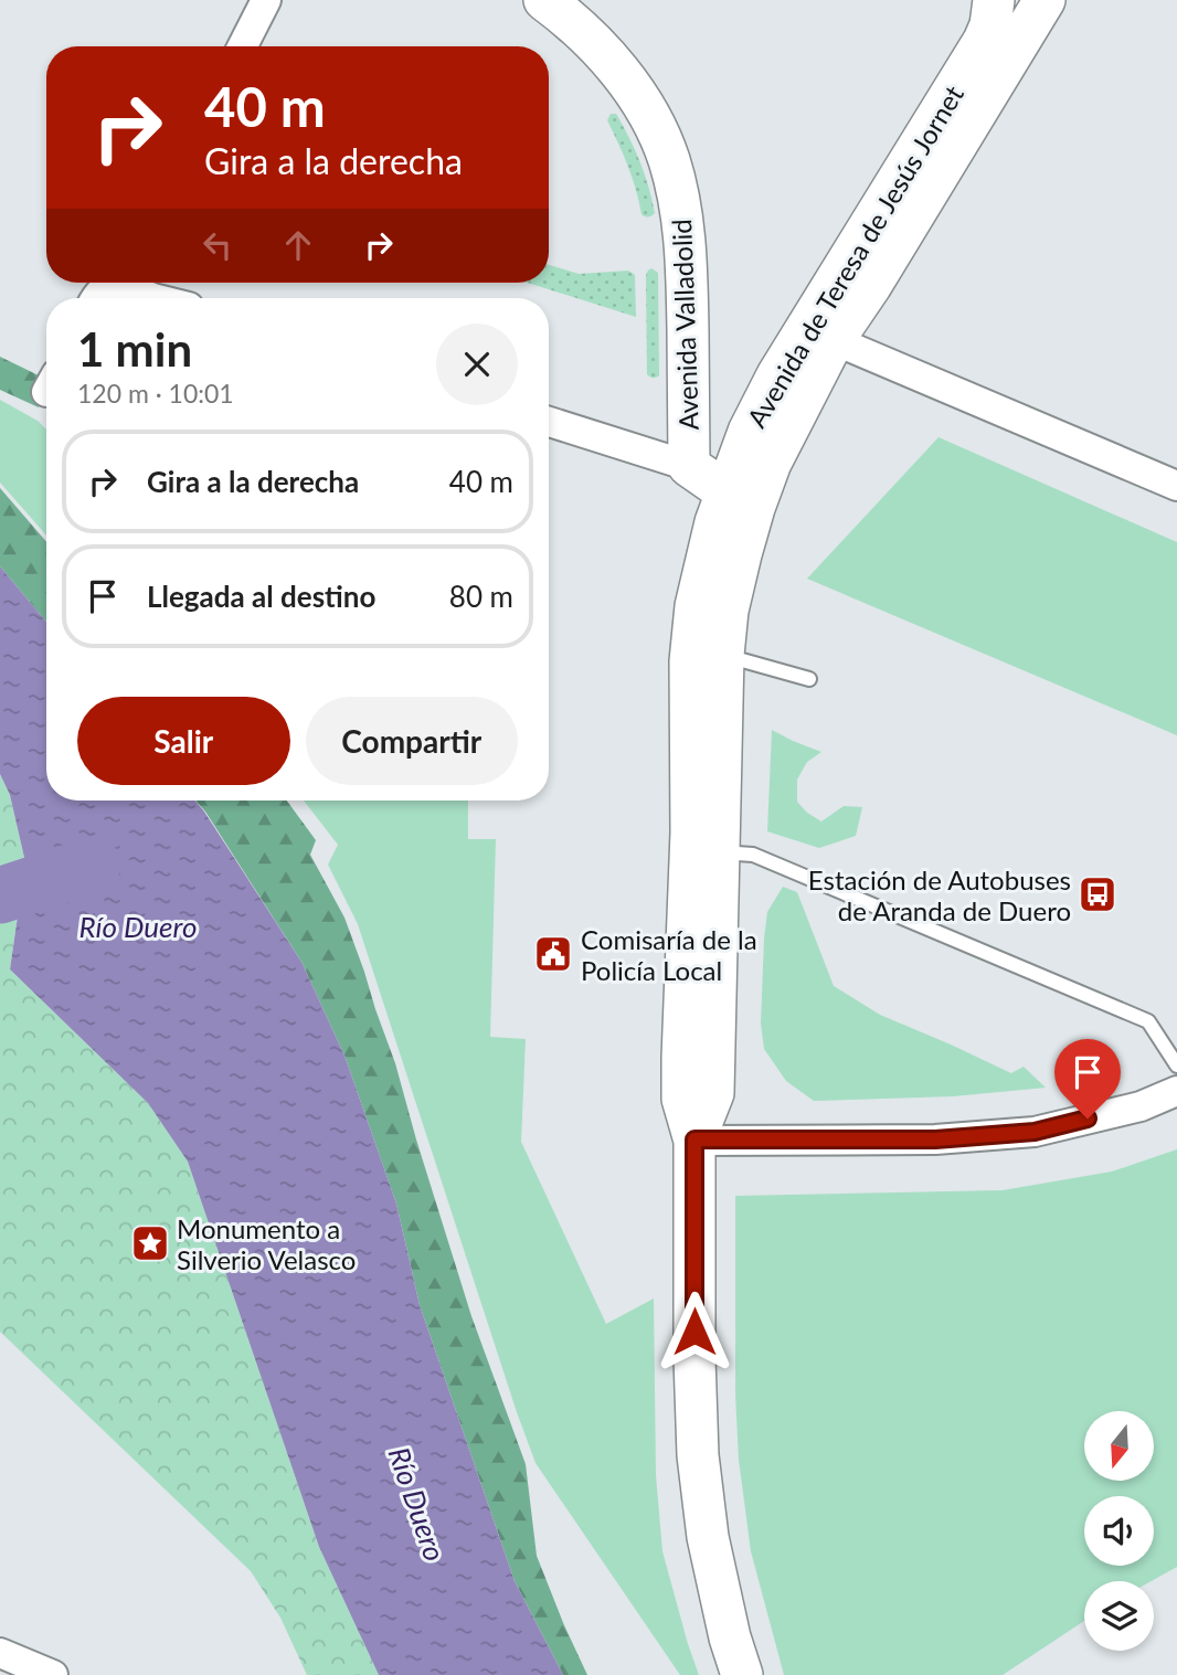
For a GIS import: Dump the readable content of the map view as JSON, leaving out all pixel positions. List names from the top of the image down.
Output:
{
  "streets": {
    "street": ["Avenida de Teresa de Jesús Jornet", "Avenida Valladolid"]
  },
  "crossings": [
    ["Avenida de Teresa de Jesús Jornet", "Avenida Valladolid"]
  ],
  "water": ["Río Duero"],
  "places": {
    "bus stop": ["Estación de Autobuses de Aranda de Duero"],
    "public building": ["Comisaría de la Policía Local"],
    "place": ["Monumento a Silverio Velasco"]
  },
  "north": "bottom",
  "page": {
    "turn": ["40 m", "Gira a la derecha"],
    "heading": ["1 min", "120 m · 10:01"],
    "list": [
      {
        "name": "Gira a la derecha",
        "value": "40 m"
      },
      {
        "name": "Llegada al destino",
        "value": "80 m"
      }
    ],
    "buttons": ["Salir", "Compartir"]
  }
}
